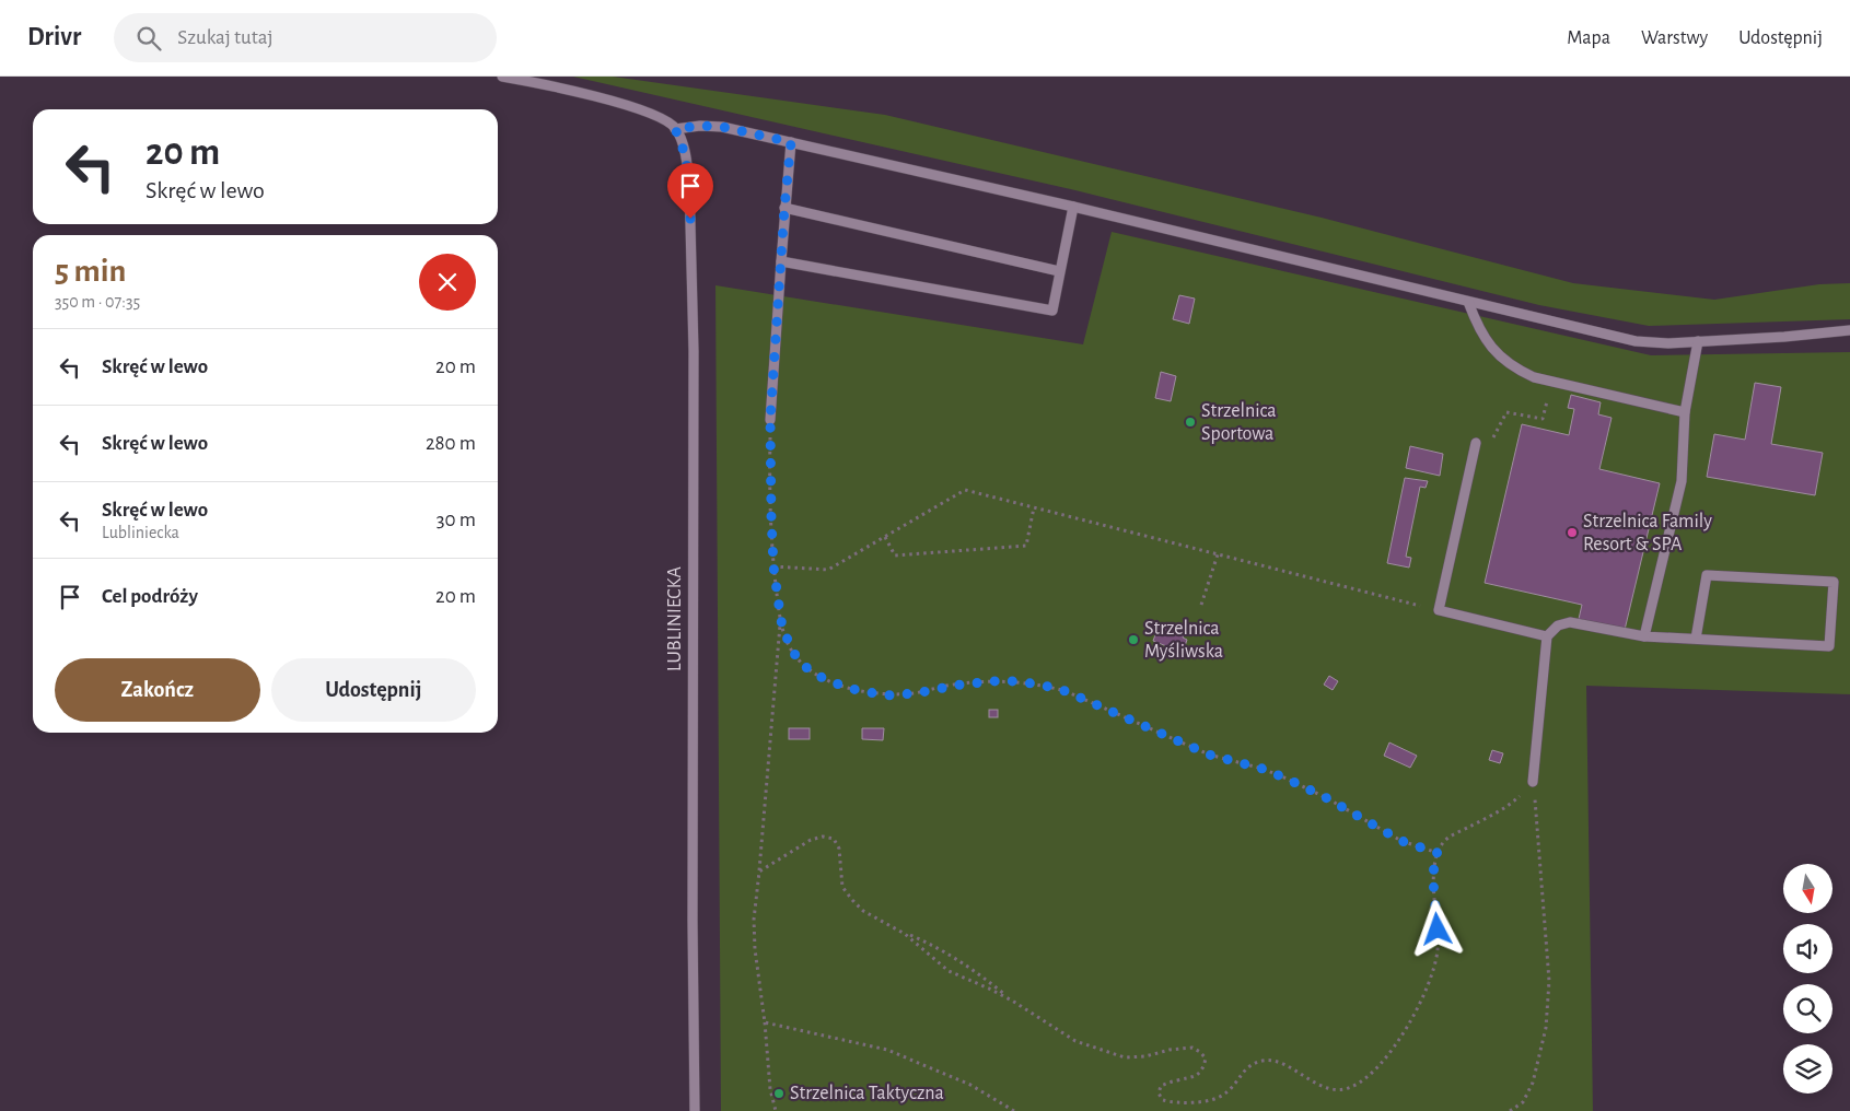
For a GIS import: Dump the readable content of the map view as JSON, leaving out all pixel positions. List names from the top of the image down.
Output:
{
  "streets": {
    "street": ["LUBLINIECKA"]
  },
  "places": [
    "Strzelnica Sportowa",
    "Strzelnica Family Resort & SPA",
    "Strzelnica Myśliwska",
    "Strzelnica Taktyczna"
  ],
  "north": "bottom",
  "page": {
    "header": "Drivr",
    "search": "Szukaj tutaj",
    "nav": ["Mapa", "Warstwy", "Udostępnij"],
    "turn": ["20 m", "Skręć w lewo"],
    "heading": ["5 min", "350 m · 07:35"],
    "list": [
      {
        "name": "Skręć w lewo",
        "value": "20 m"
      },
      {
        "name": "Skręć w lewo",
        "value": "280 m"
      },
      {
        "name": "Skręć w lewo",
        "note": "Lubliniecka",
        "value": "30 m"
      },
      {
        "name": "Cel podróży",
        "value": "20 m"
      }
    ],
    "buttons": ["Zakończ", "Udostępnij"]
  }
}
